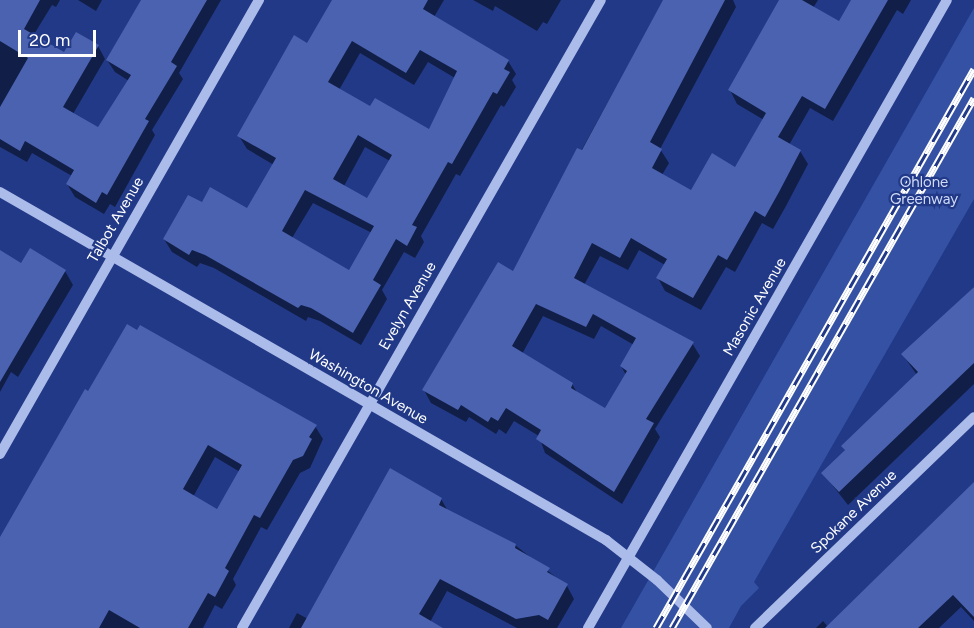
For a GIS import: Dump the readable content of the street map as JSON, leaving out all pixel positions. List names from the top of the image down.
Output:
{
  "streets": {
    "street": [
      "Talbot Avenue",
      "Evelyn Avenue",
      "Masonic Avenue",
      "Washington Avenue",
      "Spokane Avenue"
    ]
  },
  "crossings": [
    ["Talbot Avenue", "Washington Avenue"],
    ["Evelyn Avenue", "Washington Avenue"],
    ["Masonic Avenue", "Washington Avenue"]
  ],
  "parks": ["Ohlone Greenway"],
  "scale_bar": "20 m"
}
